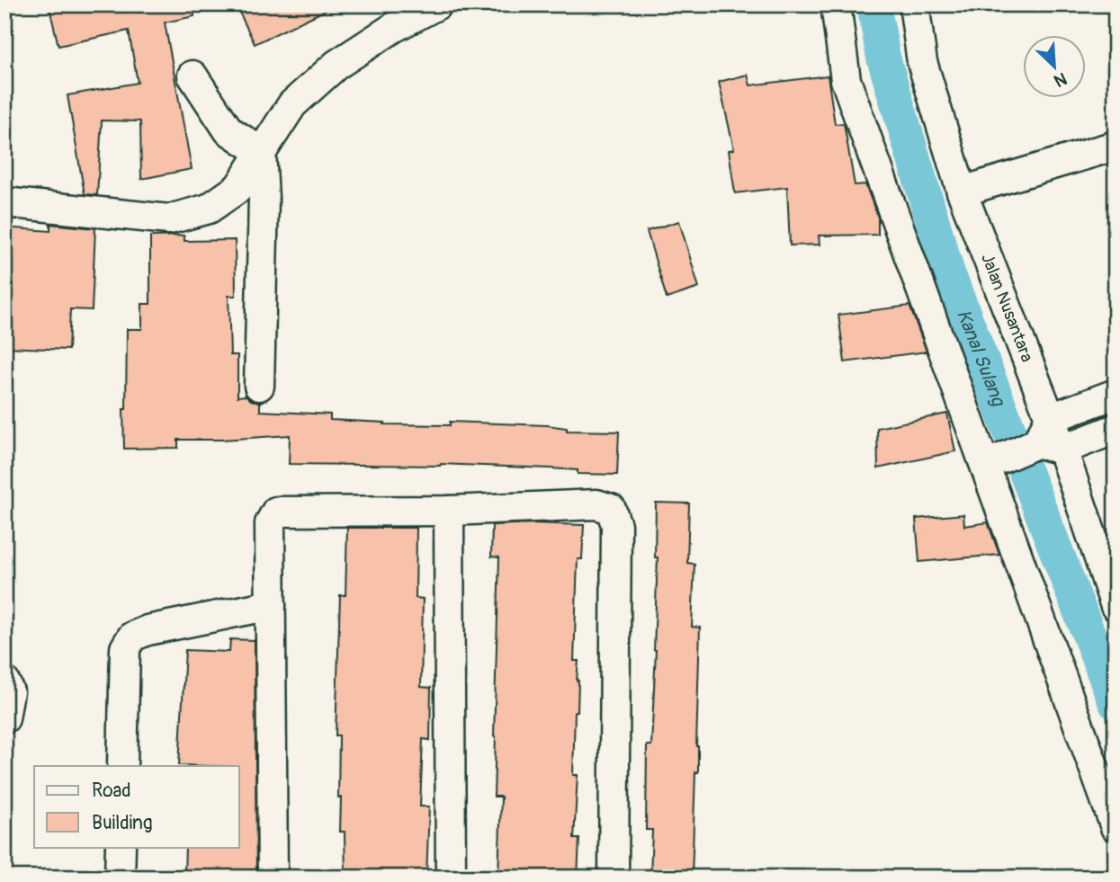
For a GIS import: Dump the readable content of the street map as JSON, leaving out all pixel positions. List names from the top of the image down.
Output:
{
  "streets": {
    "street": ["Jalan Nusantara"]
  },
  "water": ["Kanal Sulang"],
  "legend": ["Road", "Building"],
  "north": "bottom right"
}
